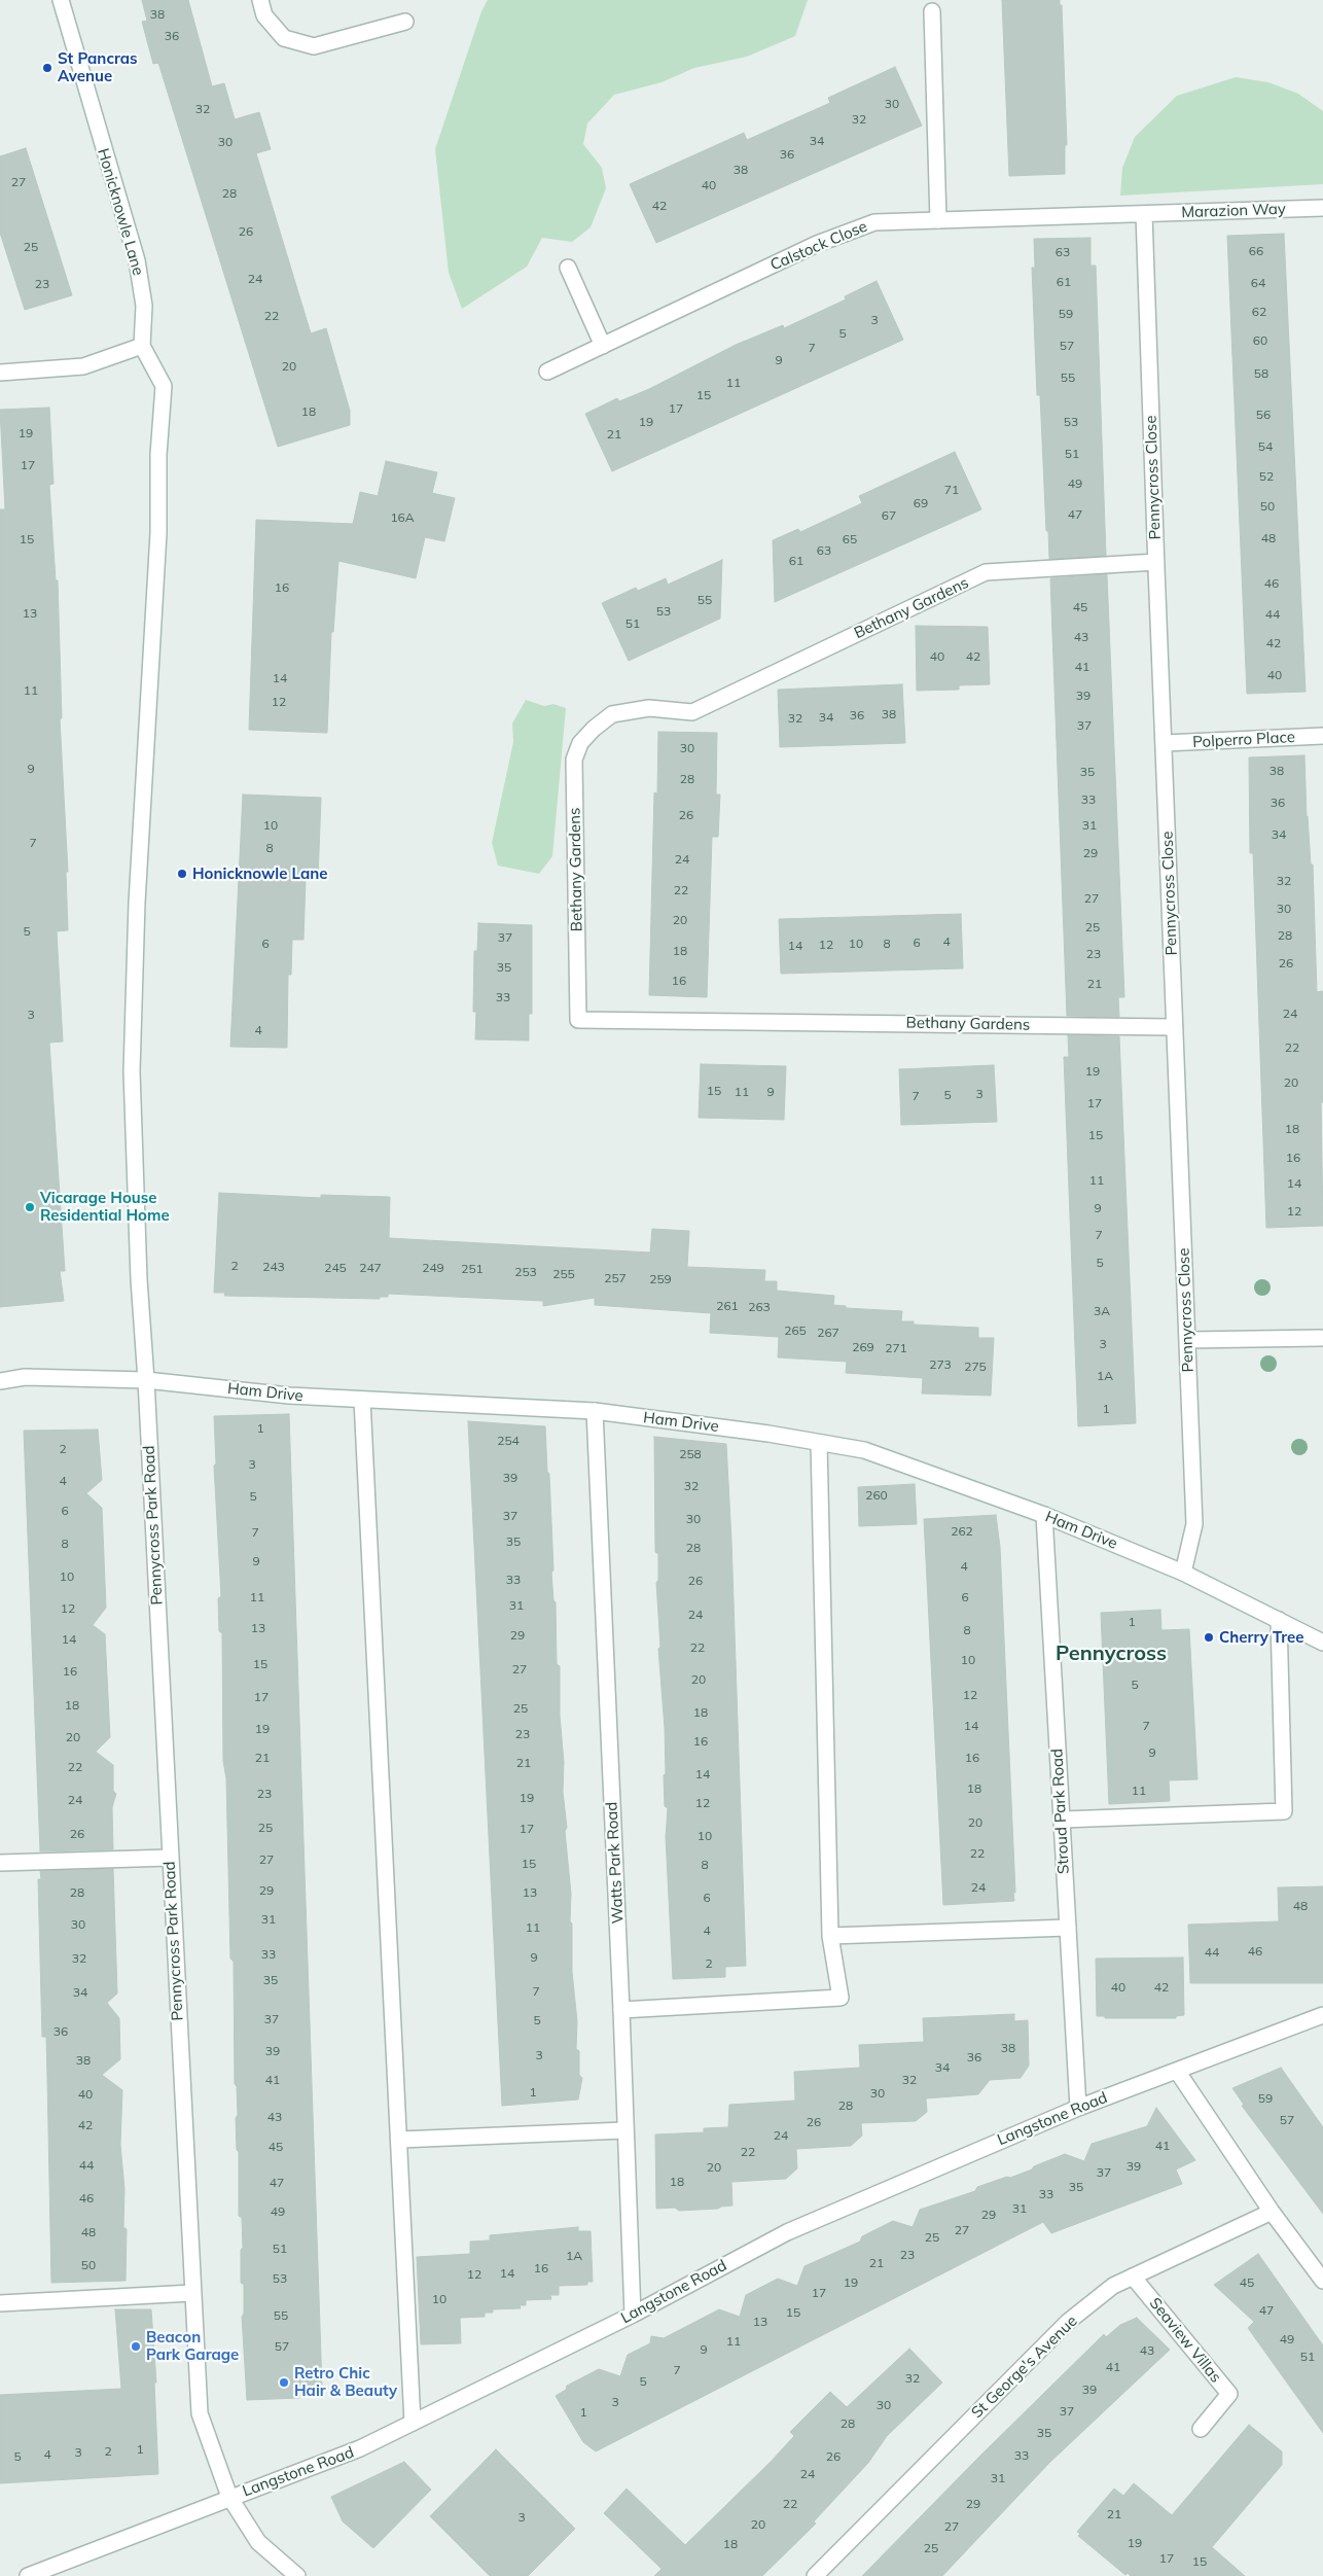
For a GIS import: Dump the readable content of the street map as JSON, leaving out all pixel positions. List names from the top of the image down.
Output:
{
  "streets": {
    "street": [
      "Marazion Way",
      "Honicknowle Lane",
      "Calstock Close",
      "Pennycross Close",
      "Bethany Gardens",
      "Polperro Place",
      "Ham Drive",
      "Pennycross Park Road",
      "Stroud Park Road",
      "Watts Park Road",
      "Langstone Road",
      "Seaview Villas",
      "St George's Avenue"
    ]
  },
  "crossings": [
    ["Marazion Way", "Calstock Close"],
    ["Marazion Way", "Pennycross Close"],
    ["Calstock Close", "Pennycross Close"],
    ["Pennycross Close", "Bethany Gardens"],
    ["Pennycross Close", "Polperro Place"],
    ["Pennycross Close", "Ham Drive"],
    ["Ham Drive", "Pennycross Park Road"],
    ["Ham Drive", "Stroud Park Road"],
    ["Ham Drive", "Watts Park Road"],
    ["Pennycross Park Road", "Langstone Road"],
    ["Stroud Park Road", "Langstone Road"],
    ["Watts Park Road", "Langstone Road"],
    ["Seaview Villas", "St George's Avenue"]
  ],
  "districts": ["Pennycross"],
  "places": [
    "St Pancras Avenue",
    "Honicknowle Lane",
    "Vicarage House Residential Home",
    "Cherry Tree",
    "Beacon Park Garage",
    "Retro Chic Hair & Beauty"
  ],
  "house_numbers": [
    "38",
    "36",
    "30",
    "32",
    "32",
    "34",
    "30",
    "36",
    "38",
    "27",
    "40",
    "28",
    "42",
    "26",
    "25",
    "66",
    "63",
    "24",
    "61",
    "64",
    "23",
    "62",
    "59",
    "22",
    "3",
    "5",
    "60",
    "57",
    "7",
    "9",
    "20",
    "58",
    "55",
    "11",
    "15",
    "17",
    "18",
    "56",
    "19",
    "53",
    "19",
    "21",
    "54",
    "51",
    "17",
    "52",
    "49",
    "71",
    "69",
    "50",
    "47",
    "67",
    "16A",
    "48",
    "15",
    "65",
    "63",
    "61",
    "46",
    "16",
    "55",
    "45",
    "53",
    "13",
    "44",
    "51",
    "43",
    "42",
    "40",
    "42",
    "41",
    "40",
    "14",
    "11",
    "39",
    "12",
    "38",
    "36",
    "34",
    "32",
    "37",
    "30",
    "9",
    "38",
    "35",
    "28",
    "33",
    "36",
    "26",
    "10",
    "31",
    "34",
    "7",
    "8",
    "29",
    "24",
    "32",
    "22",
    "27",
    "30",
    "20",
    "25",
    "5",
    "28",
    "37",
    "4",
    "6",
    "6",
    "10",
    "8",
    "12",
    "14",
    "18",
    "23",
    "26",
    "35",
    "16",
    "21",
    "33",
    "24",
    "3",
    "4",
    "22",
    "19",
    "20",
    "15",
    "11",
    "9",
    "3",
    "5",
    "7",
    "17",
    "18",
    "15",
    "16",
    "11",
    "14",
    "9",
    "12",
    "7",
    "5",
    "2",
    "243",
    "245",
    "247",
    "249",
    "251",
    "253",
    "255",
    "257",
    "259",
    "261",
    "263",
    "3A",
    "265",
    "267",
    "3",
    "269",
    "271",
    "273",
    "275",
    "1A",
    "1",
    "1",
    "254",
    "2",
    "258",
    "3",
    "39",
    "4",
    "32",
    "260",
    "5",
    "6",
    "37",
    "30",
    "262",
    "7",
    "35",
    "8",
    "28",
    "9",
    "4",
    "10",
    "33",
    "26",
    "11",
    "6",
    "31",
    "12",
    "24",
    "1",
    "13",
    "8",
    "29",
    "14",
    "22",
    "10",
    "15",
    "27",
    "16",
    "20",
    "5",
    "12",
    "17",
    "18",
    "25",
    "18",
    "14",
    "7",
    "19",
    "23",
    "20",
    "16",
    "9",
    "21",
    "16",
    "21",
    "22",
    "14",
    "18",
    "11",
    "23",
    "19",
    "24",
    "12",
    "20",
    "25",
    "17",
    "26",
    "10",
    "22",
    "27",
    "15",
    "8",
    "24",
    "29",
    "28",
    "13",
    "6",
    "48",
    "31",
    "30",
    "11",
    "4",
    "46",
    "44",
    "33",
    "9",
    "32",
    "2",
    "35",
    "40",
    "42",
    "7",
    "34",
    "37",
    "5",
    "36",
    "38",
    "39",
    "3",
    "36",
    "38",
    "34",
    "41",
    "32",
    "1",
    "30",
    "40",
    "59",
    "28",
    "43",
    "57",
    "26",
    "42",
    "24",
    "41",
    "45",
    "22",
    "44",
    "39",
    "20",
    "37",
    "18",
    "47",
    "35",
    "33",
    "46",
    "31",
    "49",
    "29",
    "27",
    "48",
    "25",
    "51",
    "23",
    "1A",
    "21",
    "50",
    "16",
    "14",
    "12",
    "53",
    "19",
    "45",
    "17",
    "10",
    "47",
    "15",
    "55",
    "13",
    "49",
    "11",
    "57",
    "9",
    "43",
    "51",
    "41",
    "7",
    "32",
    "5",
    "39",
    "3",
    "30",
    "37",
    "1",
    "28",
    "35",
    "1",
    "2",
    "3",
    "4",
    "33",
    "5",
    "26",
    "24",
    "31",
    "22",
    "29",
    "21",
    "3",
    "20",
    "27",
    "19",
    "18",
    "25",
    "17",
    "15"
  ]
}
